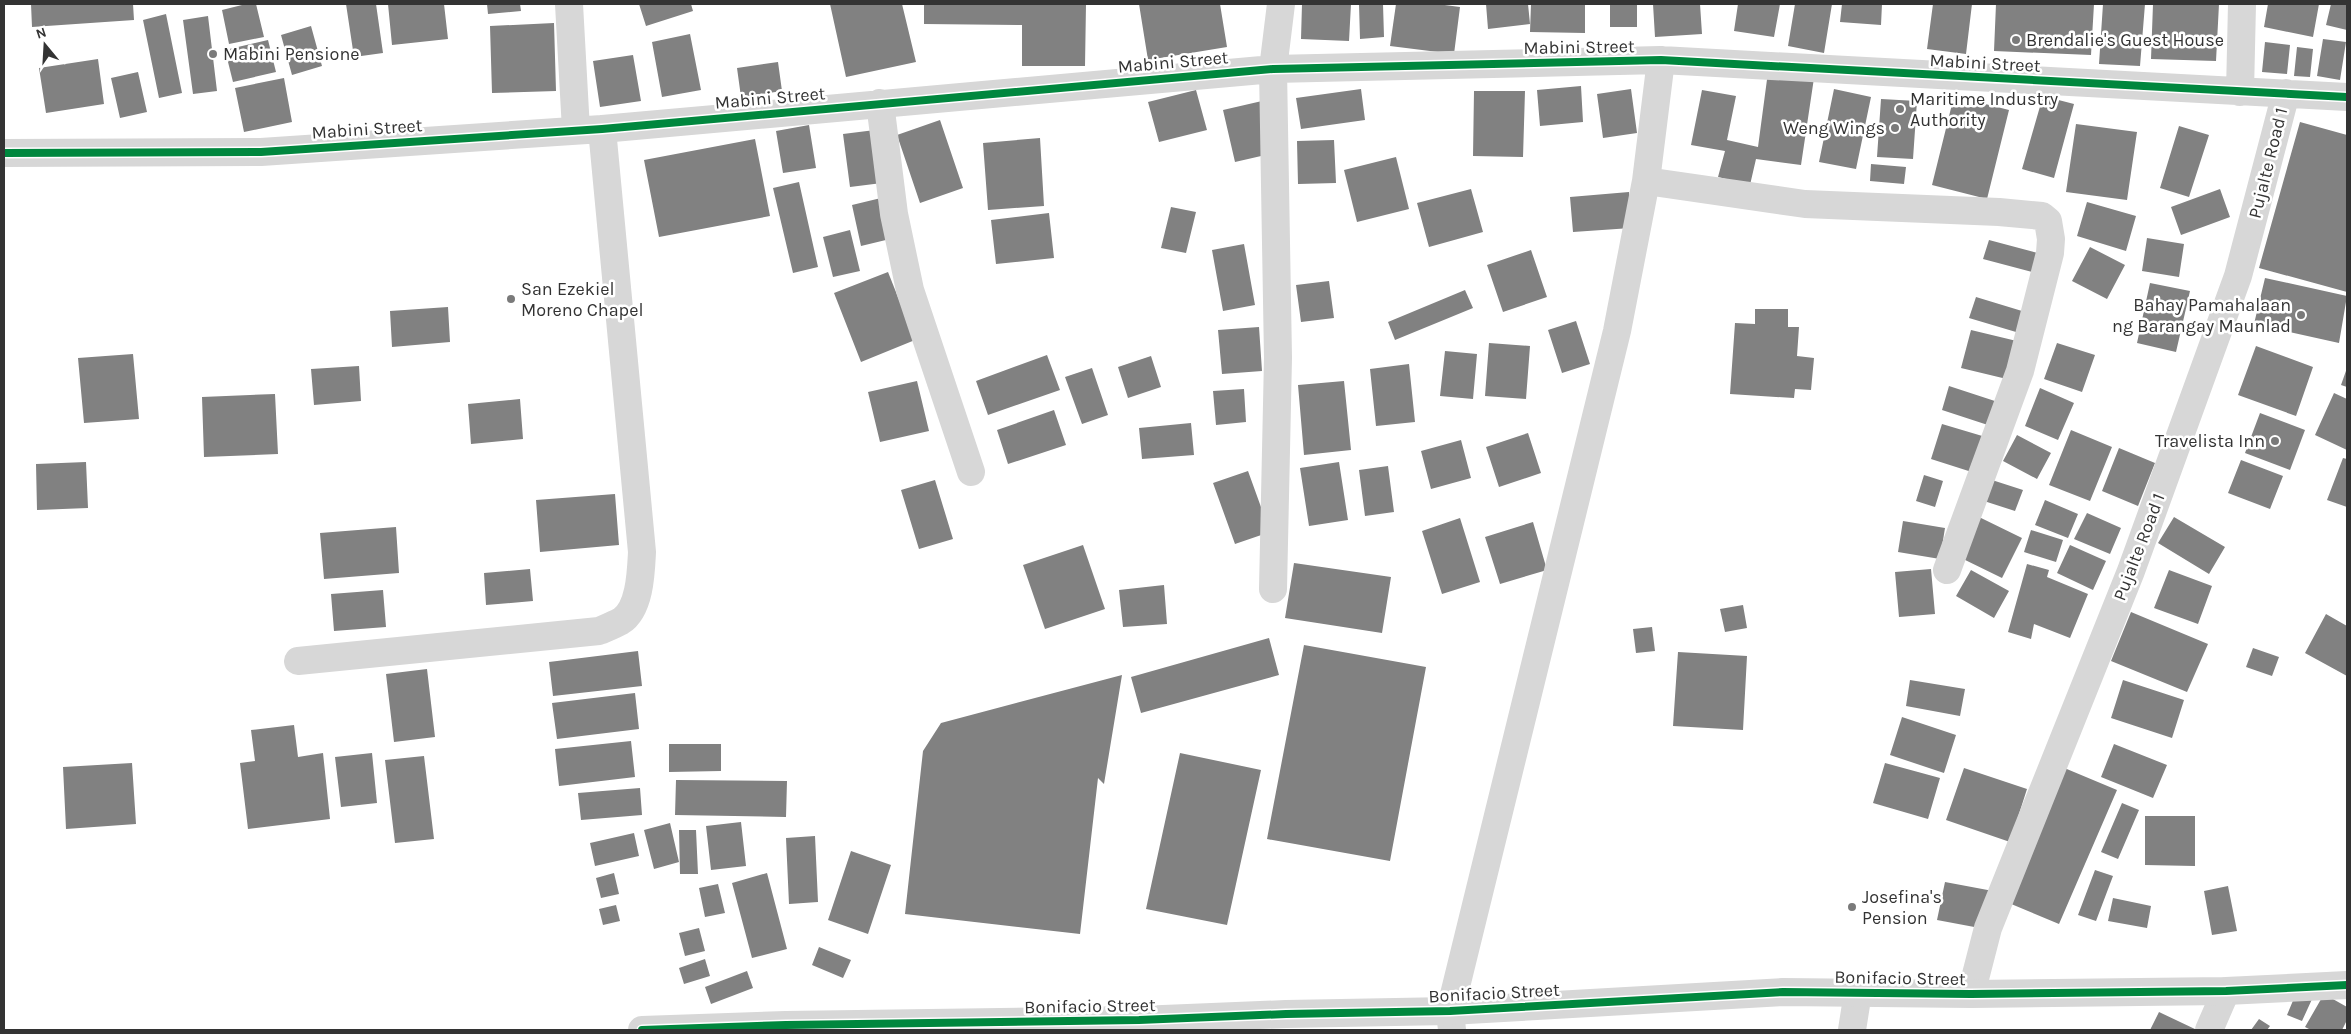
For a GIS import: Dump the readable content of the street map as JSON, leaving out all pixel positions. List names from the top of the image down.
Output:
{
  "streets": {
    "street": ["Mabini Street", "Pujalte Road 1", "Bonifacio Street"]
  },
  "crossings": [
    ["Mabini Street", "Pujalte Road 1"],
    ["Pujalte Road 1", "Bonifacio Street"]
  ],
  "places": [
    "Brendalie's Guest House",
    "Mabini Pensione",
    "Maritime Industry Authority",
    "Weng Wings",
    "San Ezekiel Moreno Chapel",
    "Bahay Pamahalaan ng Barangay Maunlad",
    "Travelista Inn",
    "Josefina's Pension"
  ],
  "north": "top"
}
